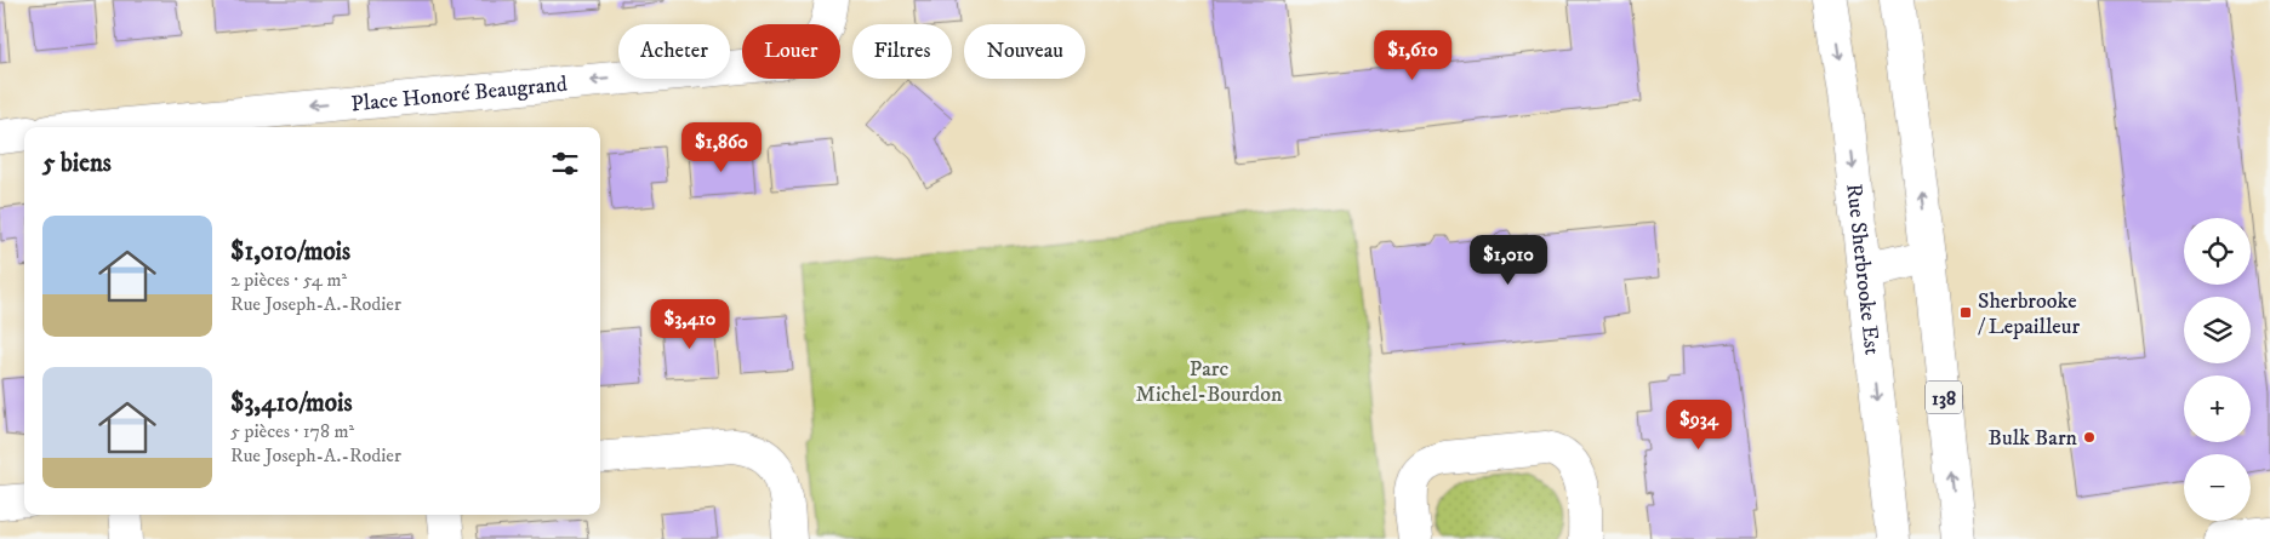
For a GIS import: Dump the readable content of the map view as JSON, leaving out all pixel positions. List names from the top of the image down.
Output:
{
  "streets": {
    "street": ["Place Honoré Beaugrand", "Rue Sherbrooke Est", "138"]
  },
  "one_way": ["Place Honoré Beaugrand"],
  "parks": ["Parc Michel-Bourdon"],
  "places": {
    "transit": ["Sherbrooke / Lepailleur"],
    "other": ["Bulk Barn"]
  },
  "page": {
    "chip": [
      "Acheter",
      "Louer",
      "Filtres",
      "Nouveau"
    ],
    "price": [
      "$1,610",
      "$1,860",
      "$1,010",
      "$3,410",
      "$934"
    ],
    "heading": "5 biens",
    "list": [
      {
        "name": "$1,010/mois",
        "note": "2 pièces · 54 m² · Rue Joseph-A.-Rodier"
      },
      {
        "name": "$3,410/mois",
        "note": "5 pièces · 178 m² · Rue Joseph-A.-Rodier"
      }
    ],
    "map_buttons": ["+", "−"]
  }
}
